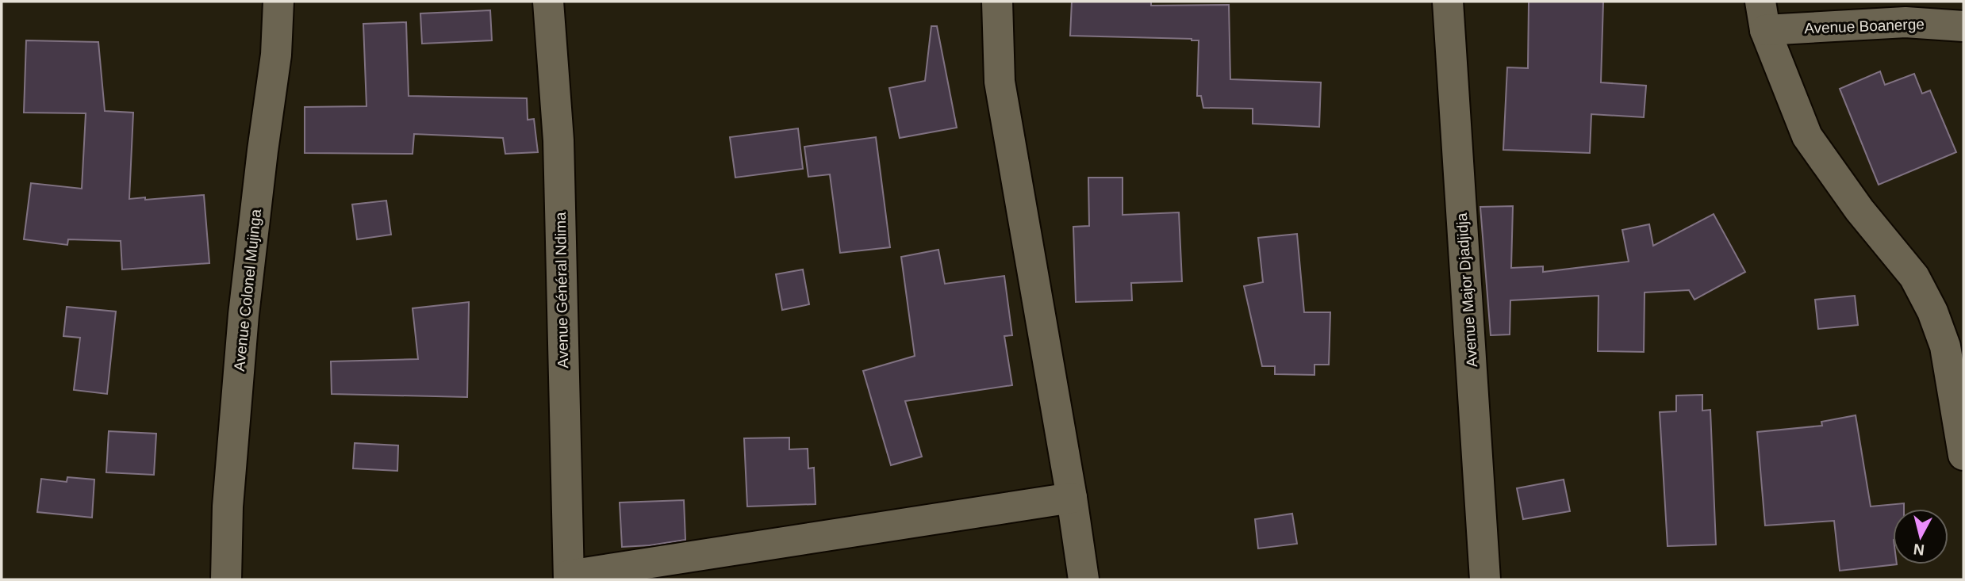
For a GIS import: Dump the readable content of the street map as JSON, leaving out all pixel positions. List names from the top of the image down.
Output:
{
  "streets": {
    "street": [
      "Avenue Boanerge",
      "Avenue Colonel Mujinga",
      "Avenue Général Ndima",
      "Avenue Major Djadjidja"
    ]
  },
  "north": "bottom"
}
